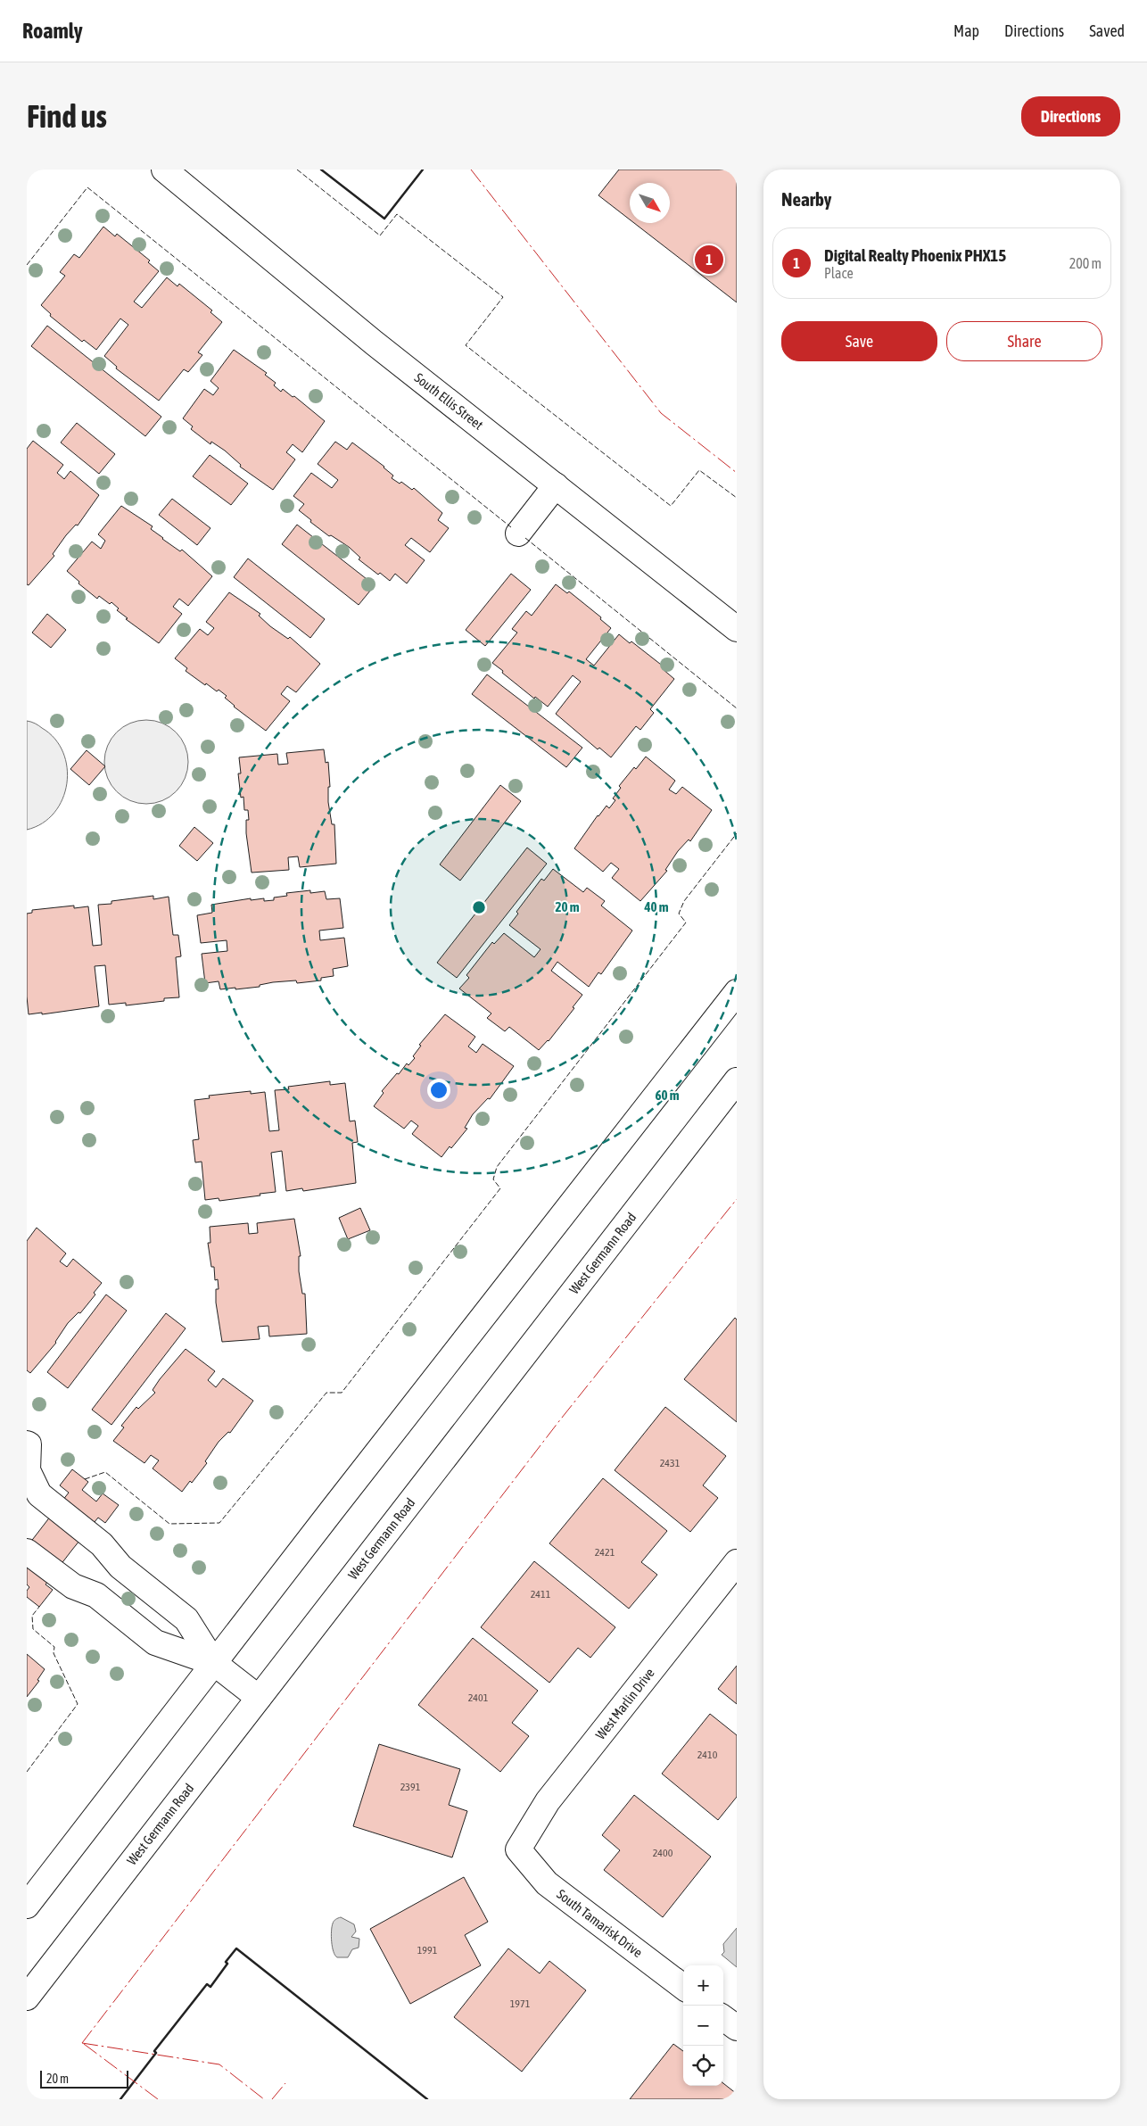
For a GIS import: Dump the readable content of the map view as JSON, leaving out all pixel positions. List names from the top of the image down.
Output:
{
  "streets": {
    "main road": [
      "South Ellis Street",
      "West Germann Road",
      "West Marlin Drive",
      "South Tamarisk Drive"
    ]
  },
  "crossings": [
    ["West Marlin Drive", "South Tamarisk Drive"]
  ],
  "house_numbers": [
    "2431",
    "2421",
    "2411",
    "2401",
    "2410",
    "2391",
    "2400",
    "1991",
    "1971"
  ],
  "scale_bar": "20 m",
  "north": "bottom right",
  "page": {
    "header": "Roamly",
    "nav": ["Map", "Directions", "Saved"],
    "buttons": [
      "Directions",
      ["Save", "Share"]
    ],
    "title": "Find us",
    "heading": "Nearby",
    "list": [
      {
        "mark": "1",
        "name": "Digital Realty Phoenix PHX15",
        "note": "Place",
        "value": "200 m"
      }
    ],
    "pins": "1",
    "map_buttons": ["+", "−"],
    "scale": "20 m"
  },
  "rings": ["20 m", "40 m", "60 m"]
}
